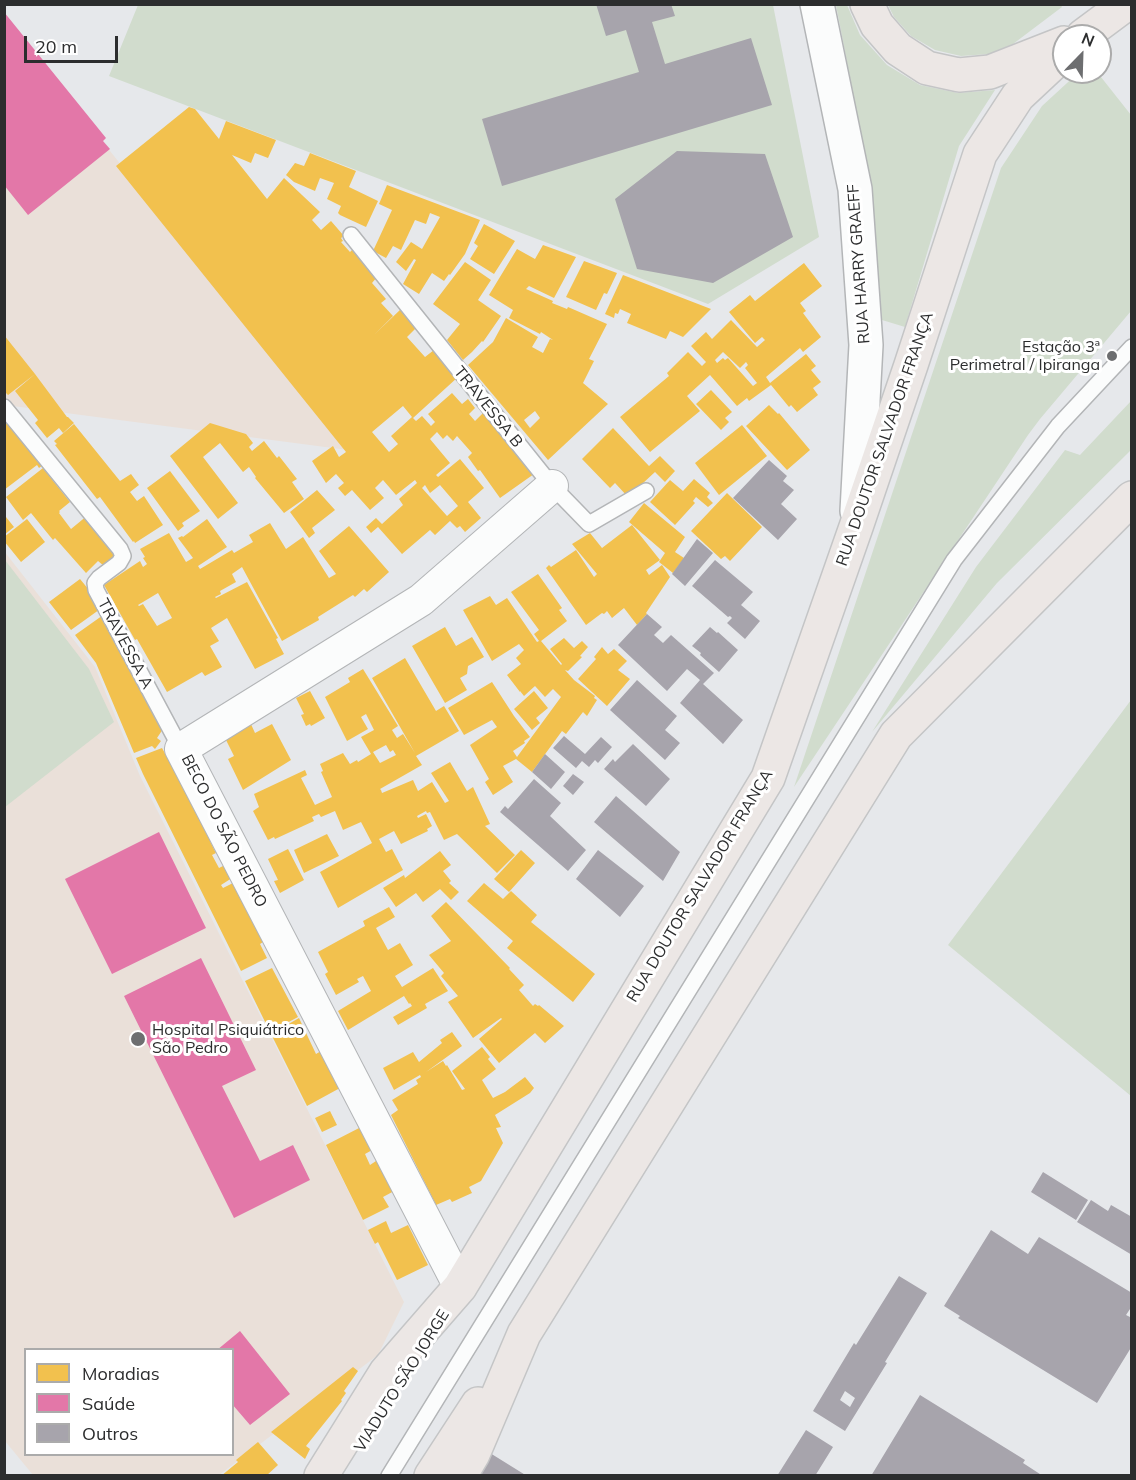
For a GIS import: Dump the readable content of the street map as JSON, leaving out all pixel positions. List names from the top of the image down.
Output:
{
  "streets": {
    "main road": ["RUA HARRY GRAEFF", "RUA DOUTOR SALVADOR FRANÇA", "VIADUTO SÃO JORGE"],
    "street": ["BECO DO SÃO PEDRO"],
    "lane": ["TRAVESSA B", "TRAVESSA A"]
  },
  "crossings": [
    ["RUA HARRY GRAEFF", "RUA DOUTOR SALVADOR FRANÇA"],
    ["TRAVESSA B", "BECO DO SÃO PEDRO"],
    ["RUA DOUTOR SALVADOR FRANÇA", "BECO DO SÃO PEDRO"],
    ["RUA DOUTOR SALVADOR FRANÇA", "VIADUTO SÃO JORGE"],
    ["TRAVESSA A", "BECO DO SÃO PEDRO"],
    ["BECO DO SÃO PEDRO", "VIADUTO SÃO JORGE"]
  ],
  "places": ["Estação 3ª Perimetral / Ipiranga", "Hospital Psiquiátrico São Pedro"],
  "legend": ["Moradias", "Saúde", "Outros"],
  "scale_bar": "20 m",
  "north": "top right"
}
